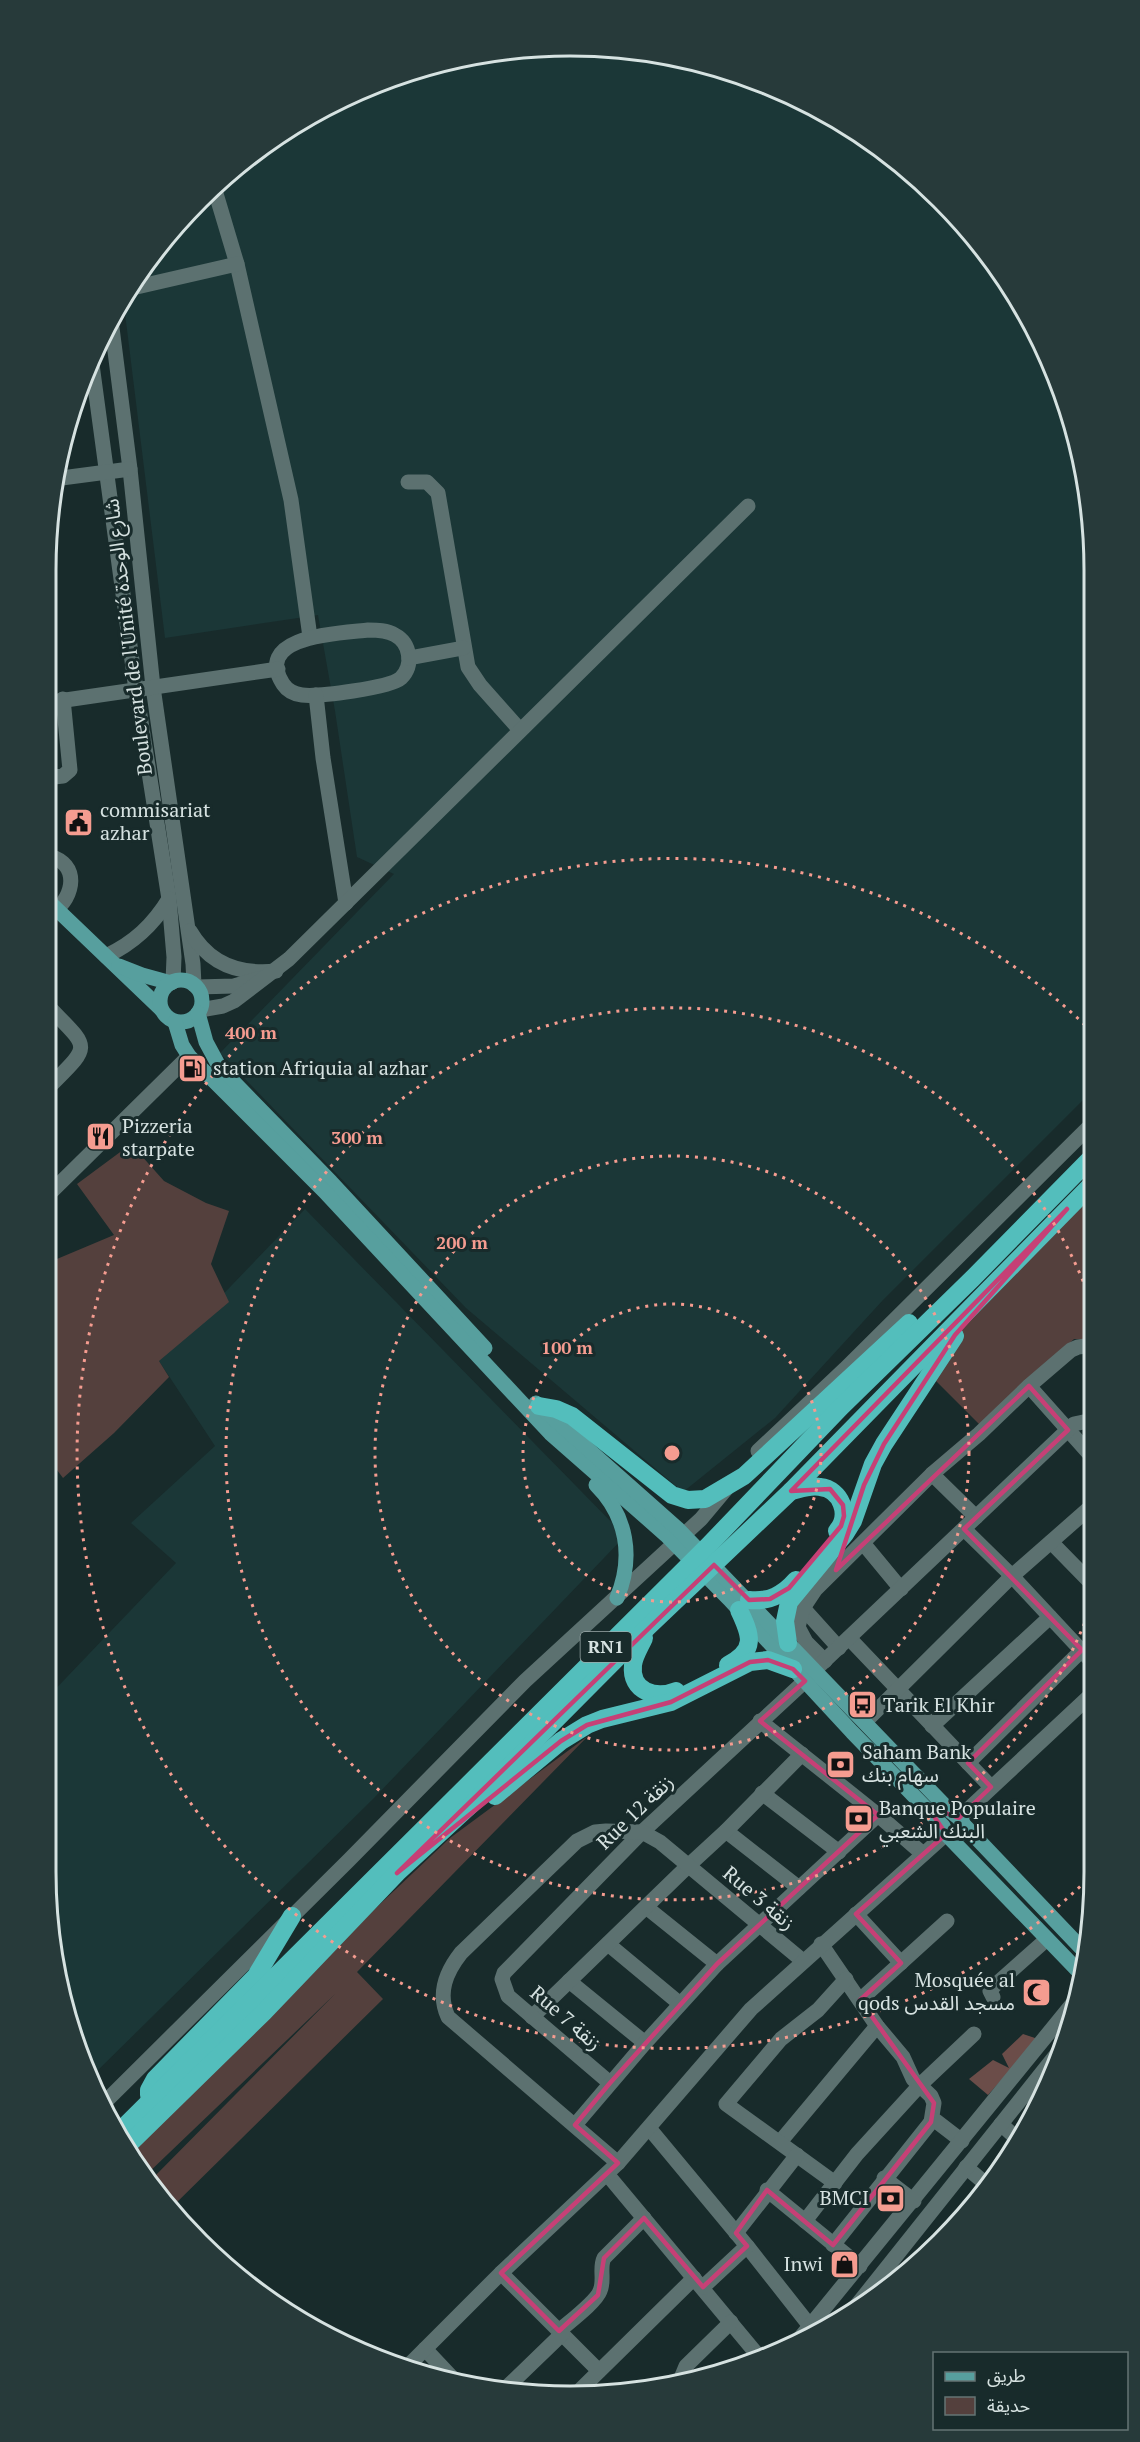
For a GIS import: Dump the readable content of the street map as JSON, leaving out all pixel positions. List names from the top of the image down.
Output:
{
  "streets": {
    "highway": ["RN1"],
    "street": [
      "Boulevard de l'Unité شارع الوحدة",
      "Rue 12 زنقة",
      "Rue 3 زنقة",
      "Rue 7 زنقة"
    ]
  },
  "crossings": [
    ["Rue 12 زنقة", "Rue 3 زنقة"],
    ["Rue 12 زنقة", "Rue 7 زنقة"]
  ],
  "places": {
    "public building": ["commisariat azhar"],
    "fuel station": ["station Afriquia al azhar"],
    "restaurant": ["Pizzeria starpate"],
    "bus stop": ["Tarik El Khir"],
    "bank": ["Saham Bank سهام بنك", "Banque Populaire البنك الشعبي", "BMCI"],
    "mosque": ["Mosquée al qods مسجد القدس"],
    "shop": ["Inwi"]
  },
  "legend": ["طريق", "حديقة"],
  "rings": [
    "400 m",
    "300 m",
    "200 m",
    "100 m"
  ]
}
